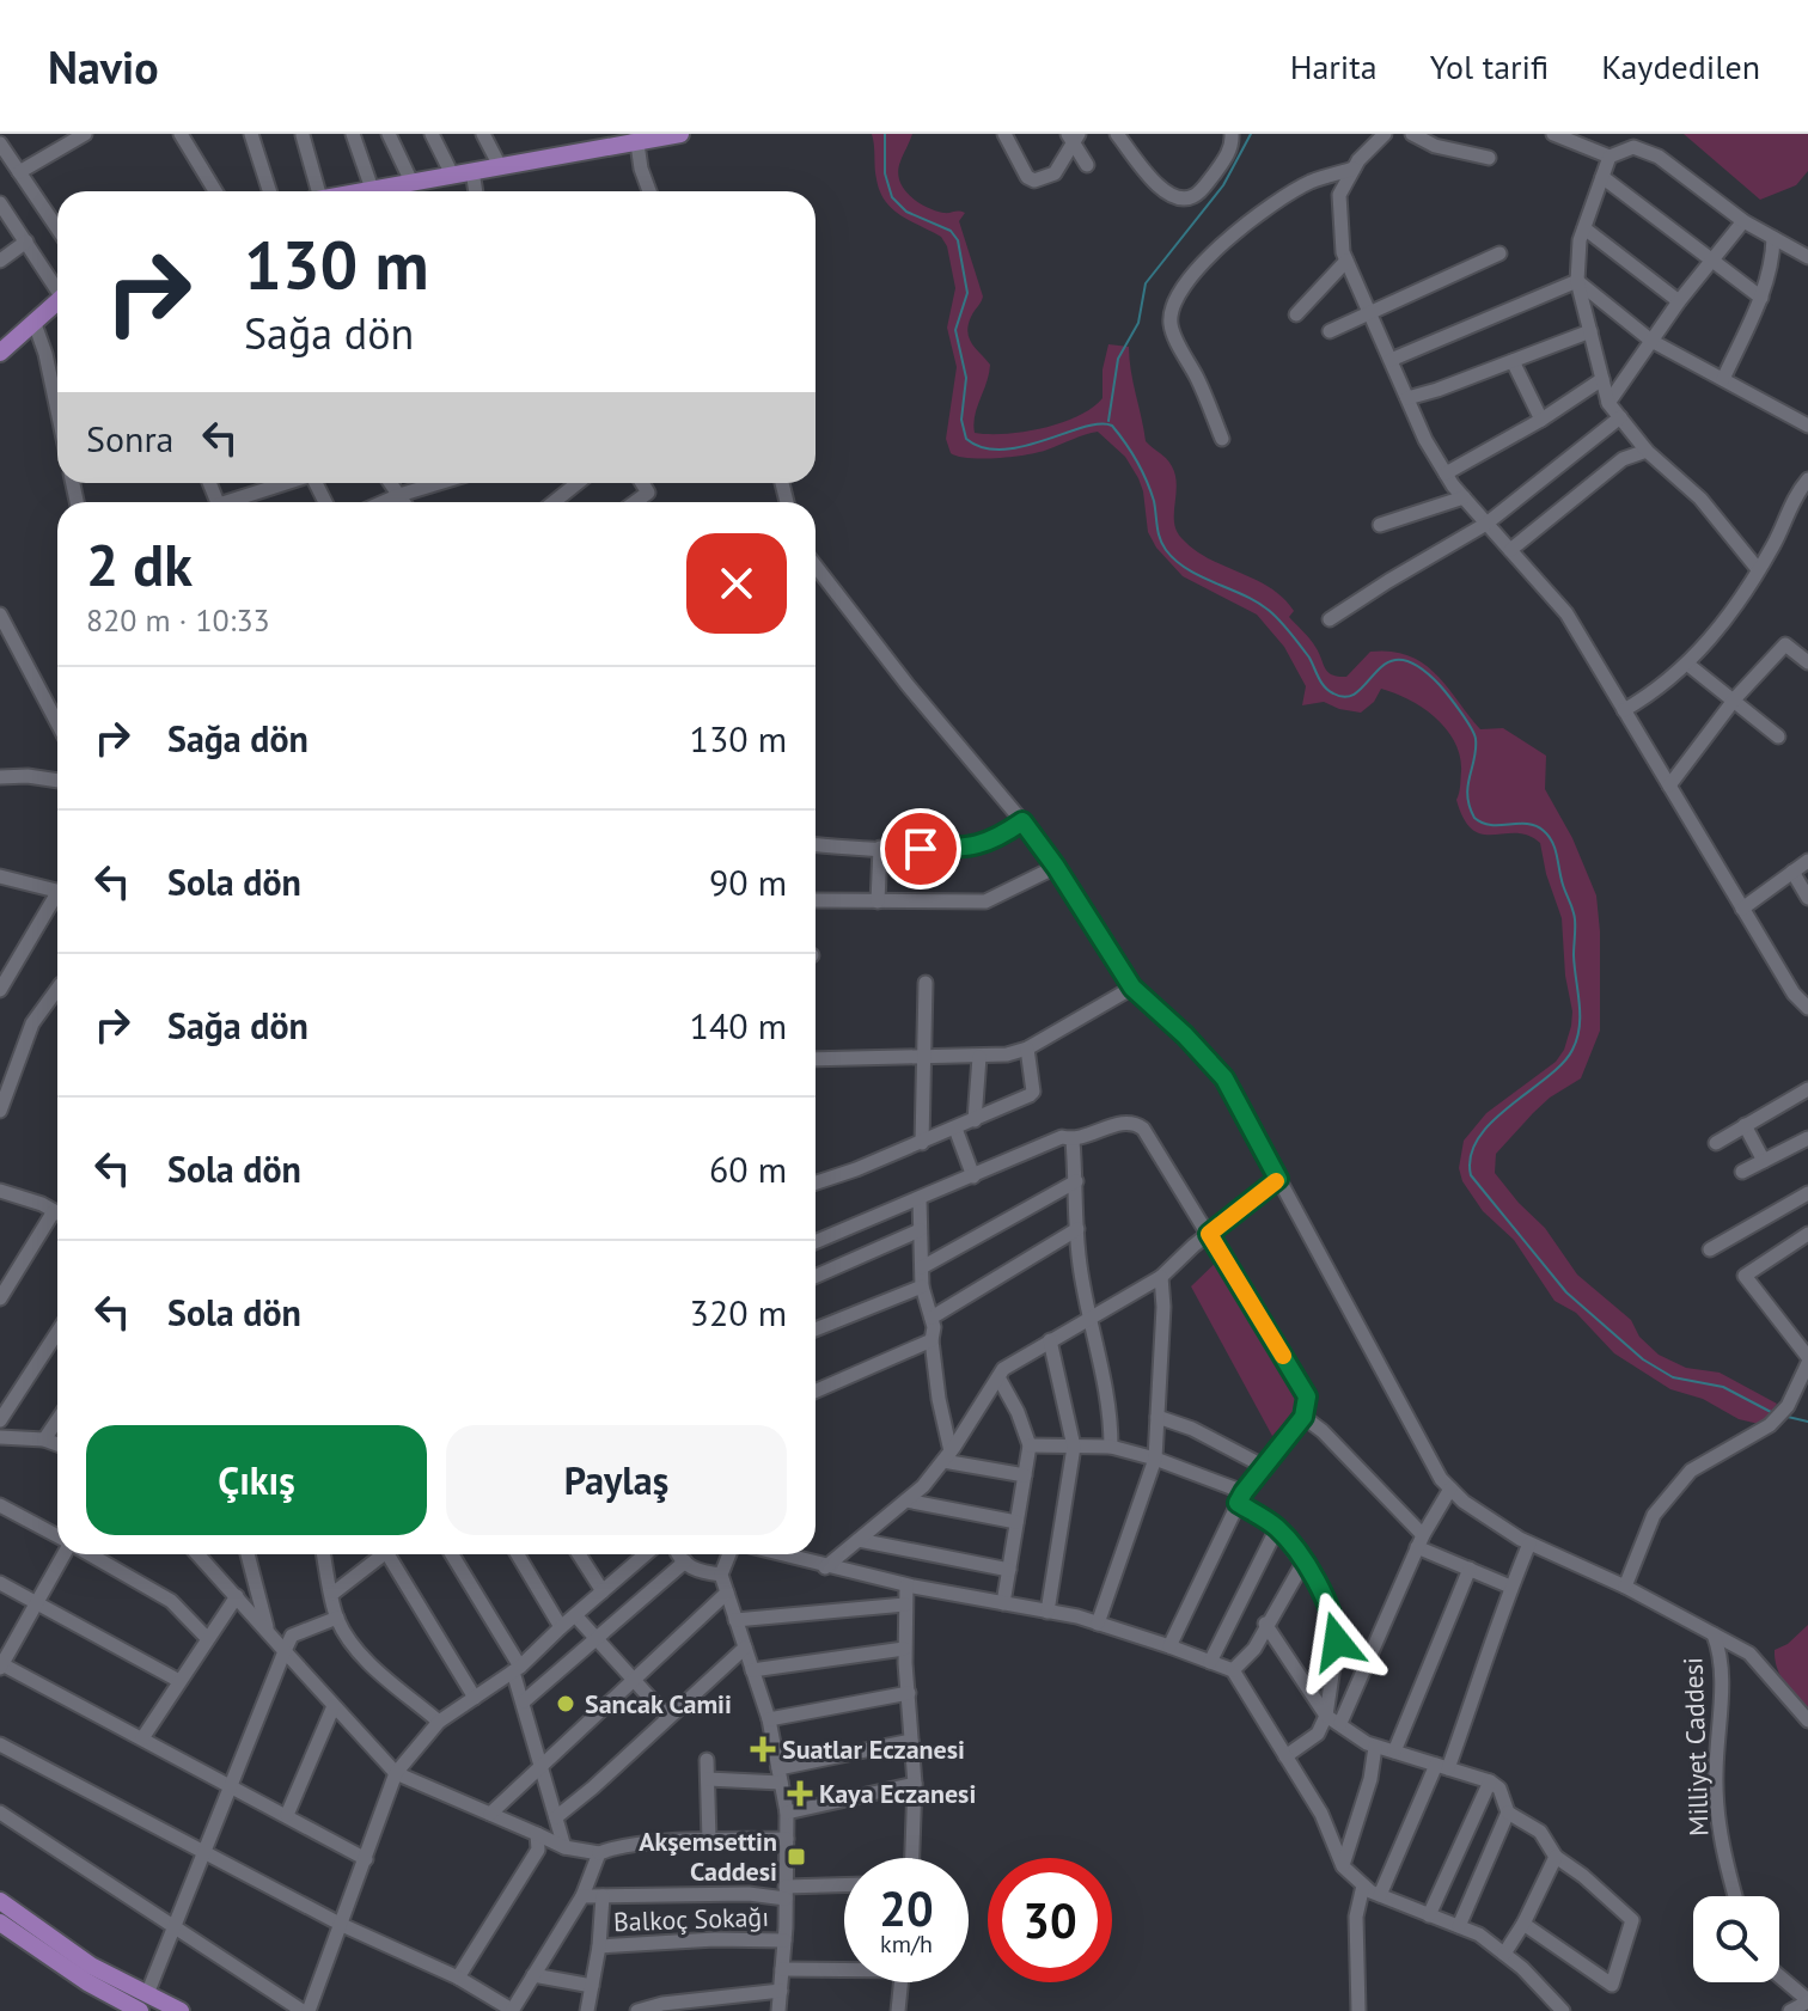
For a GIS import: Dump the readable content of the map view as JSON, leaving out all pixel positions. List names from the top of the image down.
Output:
{
  "streets": {
    "street": ["Milliyet Caddesi", "Balkoç Sokağı"]
  },
  "places": {
    "other": ["Sancak Camii"],
    "health": ["Suatlar Eczanesi", "Kaya Eczanesi"],
    "transit": ["Akşemsettin Caddesi"]
  },
  "page": {
    "header": "Navio",
    "nav": ["Harita", "Yol tarifi", "Kaydedilen"],
    "turn": ["130 m", "Sağa dön"],
    "then": "Sonra",
    "heading": ["2 dk", "820 m · 10:33"],
    "list": [
      {
        "name": "Sağa dön",
        "value": "130 m"
      },
      {
        "name": "Sola dön",
        "value": "90 m"
      },
      {
        "name": "Sağa dön",
        "value": "140 m"
      },
      {
        "name": "Sola dön",
        "value": "60 m"
      },
      {
        "name": "Sola dön",
        "value": "320 m"
      }
    ],
    "buttons": ["Çıkış", "Paylaş"],
    "speed": "20 km/h",
    "limit": "30"
  }
}
